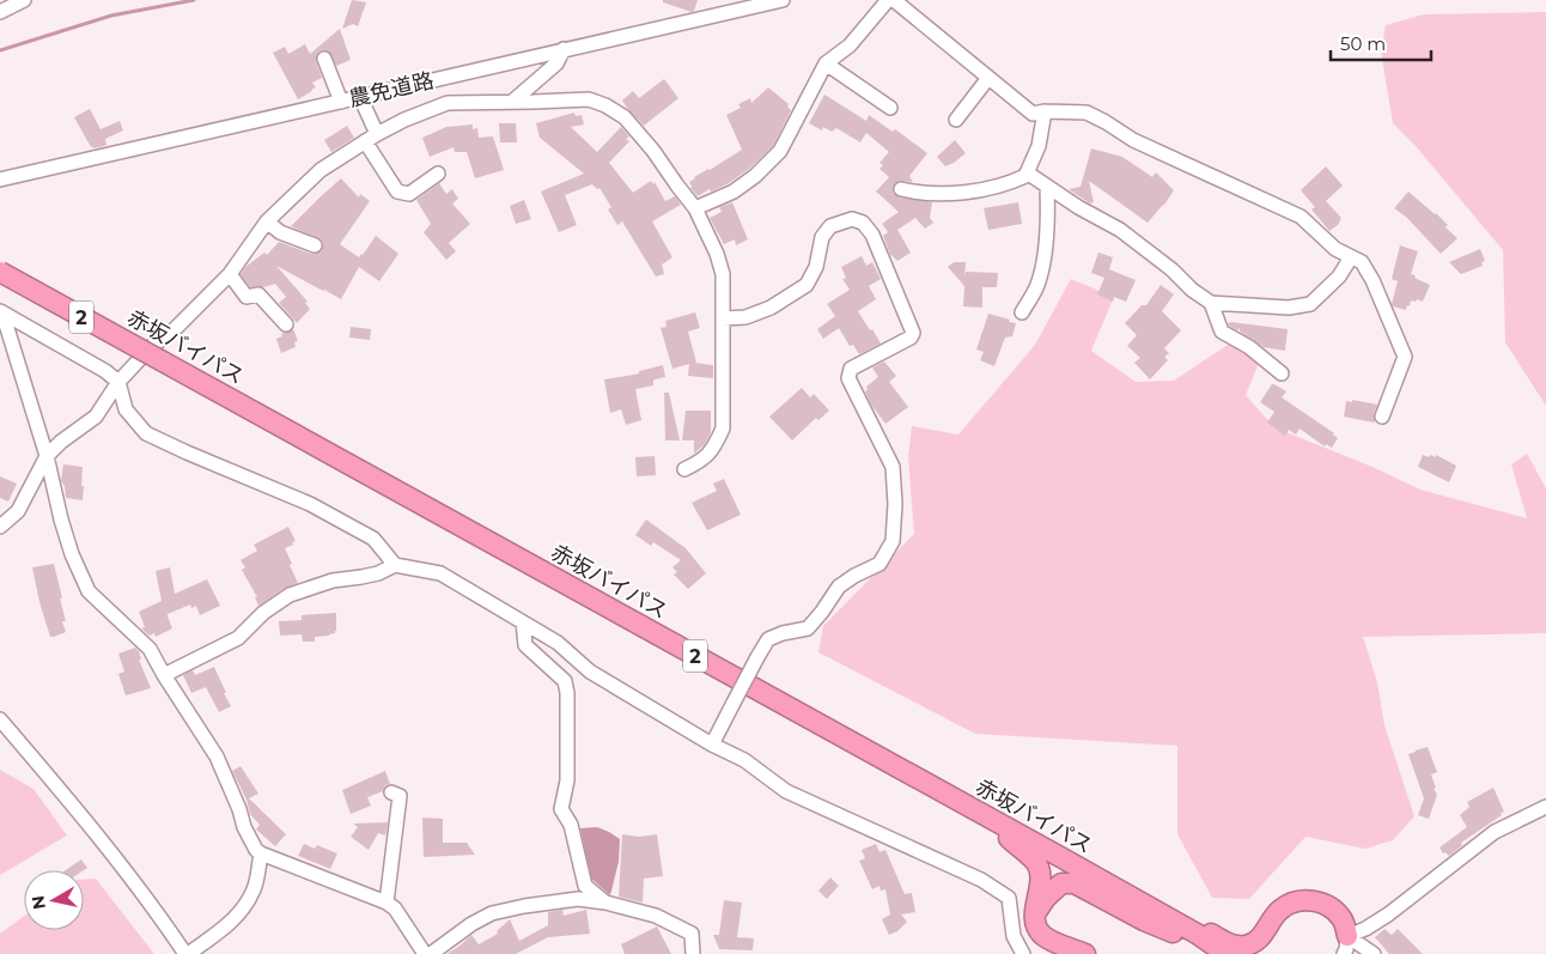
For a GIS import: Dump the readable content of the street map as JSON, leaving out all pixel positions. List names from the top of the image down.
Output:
{
  "streets": {
    "highway": ["2", "赤坂バイパス"],
    "street": ["農免道路"]
  },
  "scale_bar": "50 m",
  "north": "left"
}
